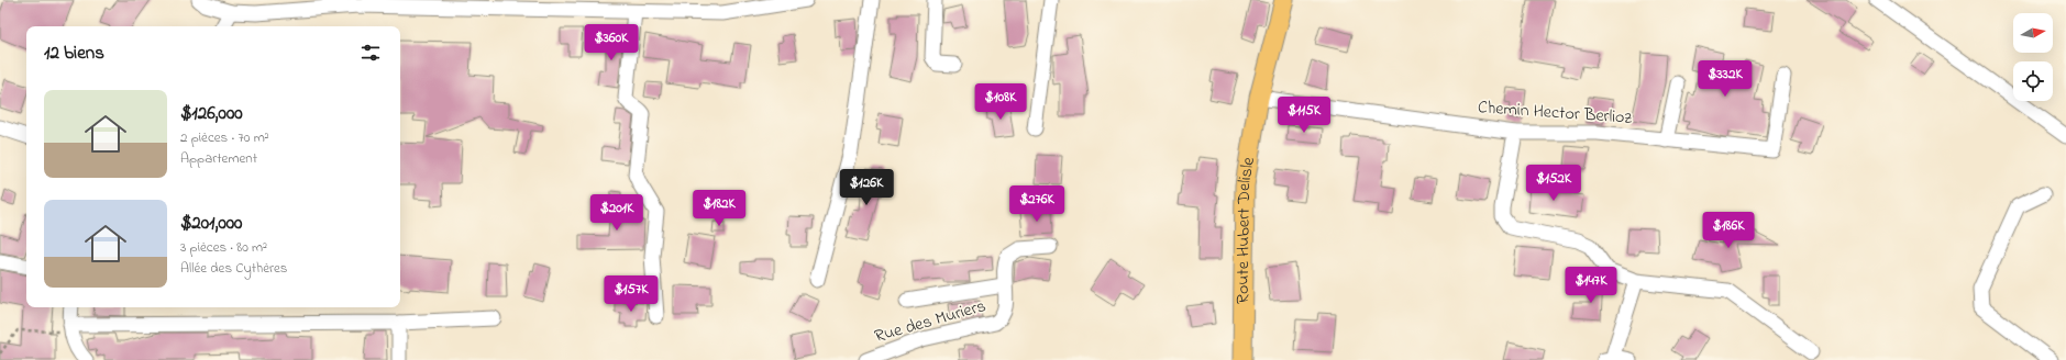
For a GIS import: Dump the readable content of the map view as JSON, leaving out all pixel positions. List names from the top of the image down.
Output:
{
  "streets": {
    "main road": ["Route Hubert Delisle"],
    "street": ["Chemin Hector Berlioz", "Rue des Muriers"]
  },
  "crossings": [
    ["Chemin Hector Berlioz", "Route Hubert Delisle"]
  ],
  "north": "right",
  "page": {
    "price": [
      "$360K",
      "$332K",
      "$108K",
      "$115K",
      "$152K",
      "$126K",
      "$276K",
      "$182K",
      "$201K",
      "$186K",
      "$147K",
      "$157K"
    ],
    "heading": "12 biens",
    "list": [
      {
        "name": "$126,000",
        "note": "2 pièces · 70 m² · Appartement"
      },
      {
        "name": "$201,000",
        "note": "3 pièces · 80 m² · Allée des Cythères"
      }
    ]
  }
}
